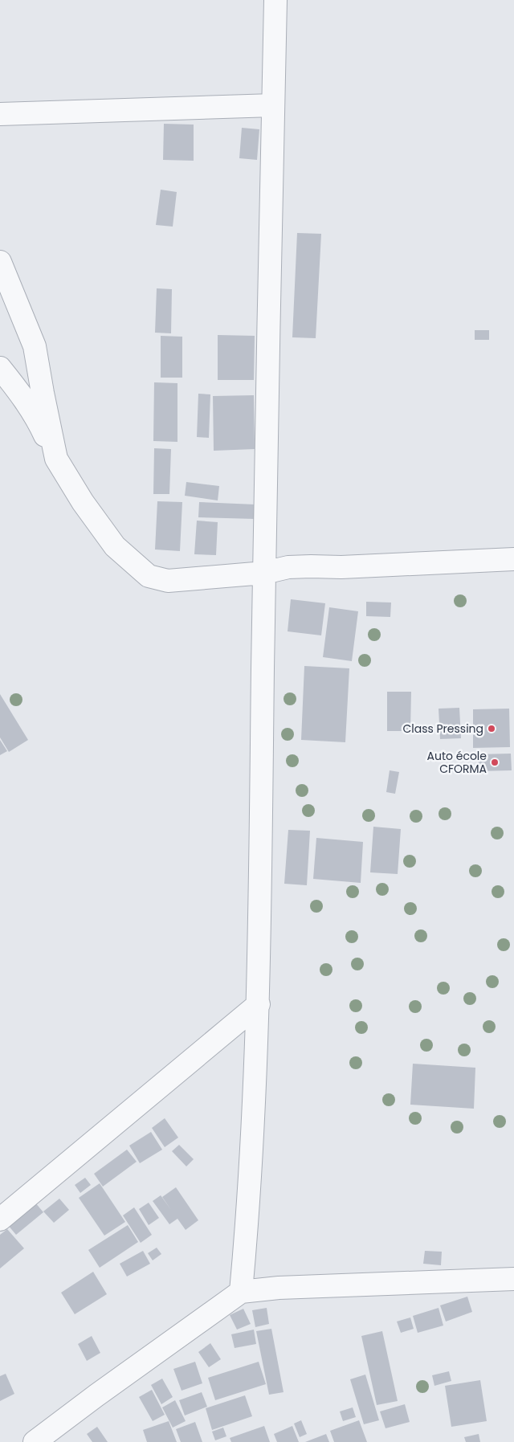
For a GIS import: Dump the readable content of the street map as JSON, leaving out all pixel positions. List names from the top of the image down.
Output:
{
  "places": ["Class Pressing", "Auto école CFORMA"]
}
